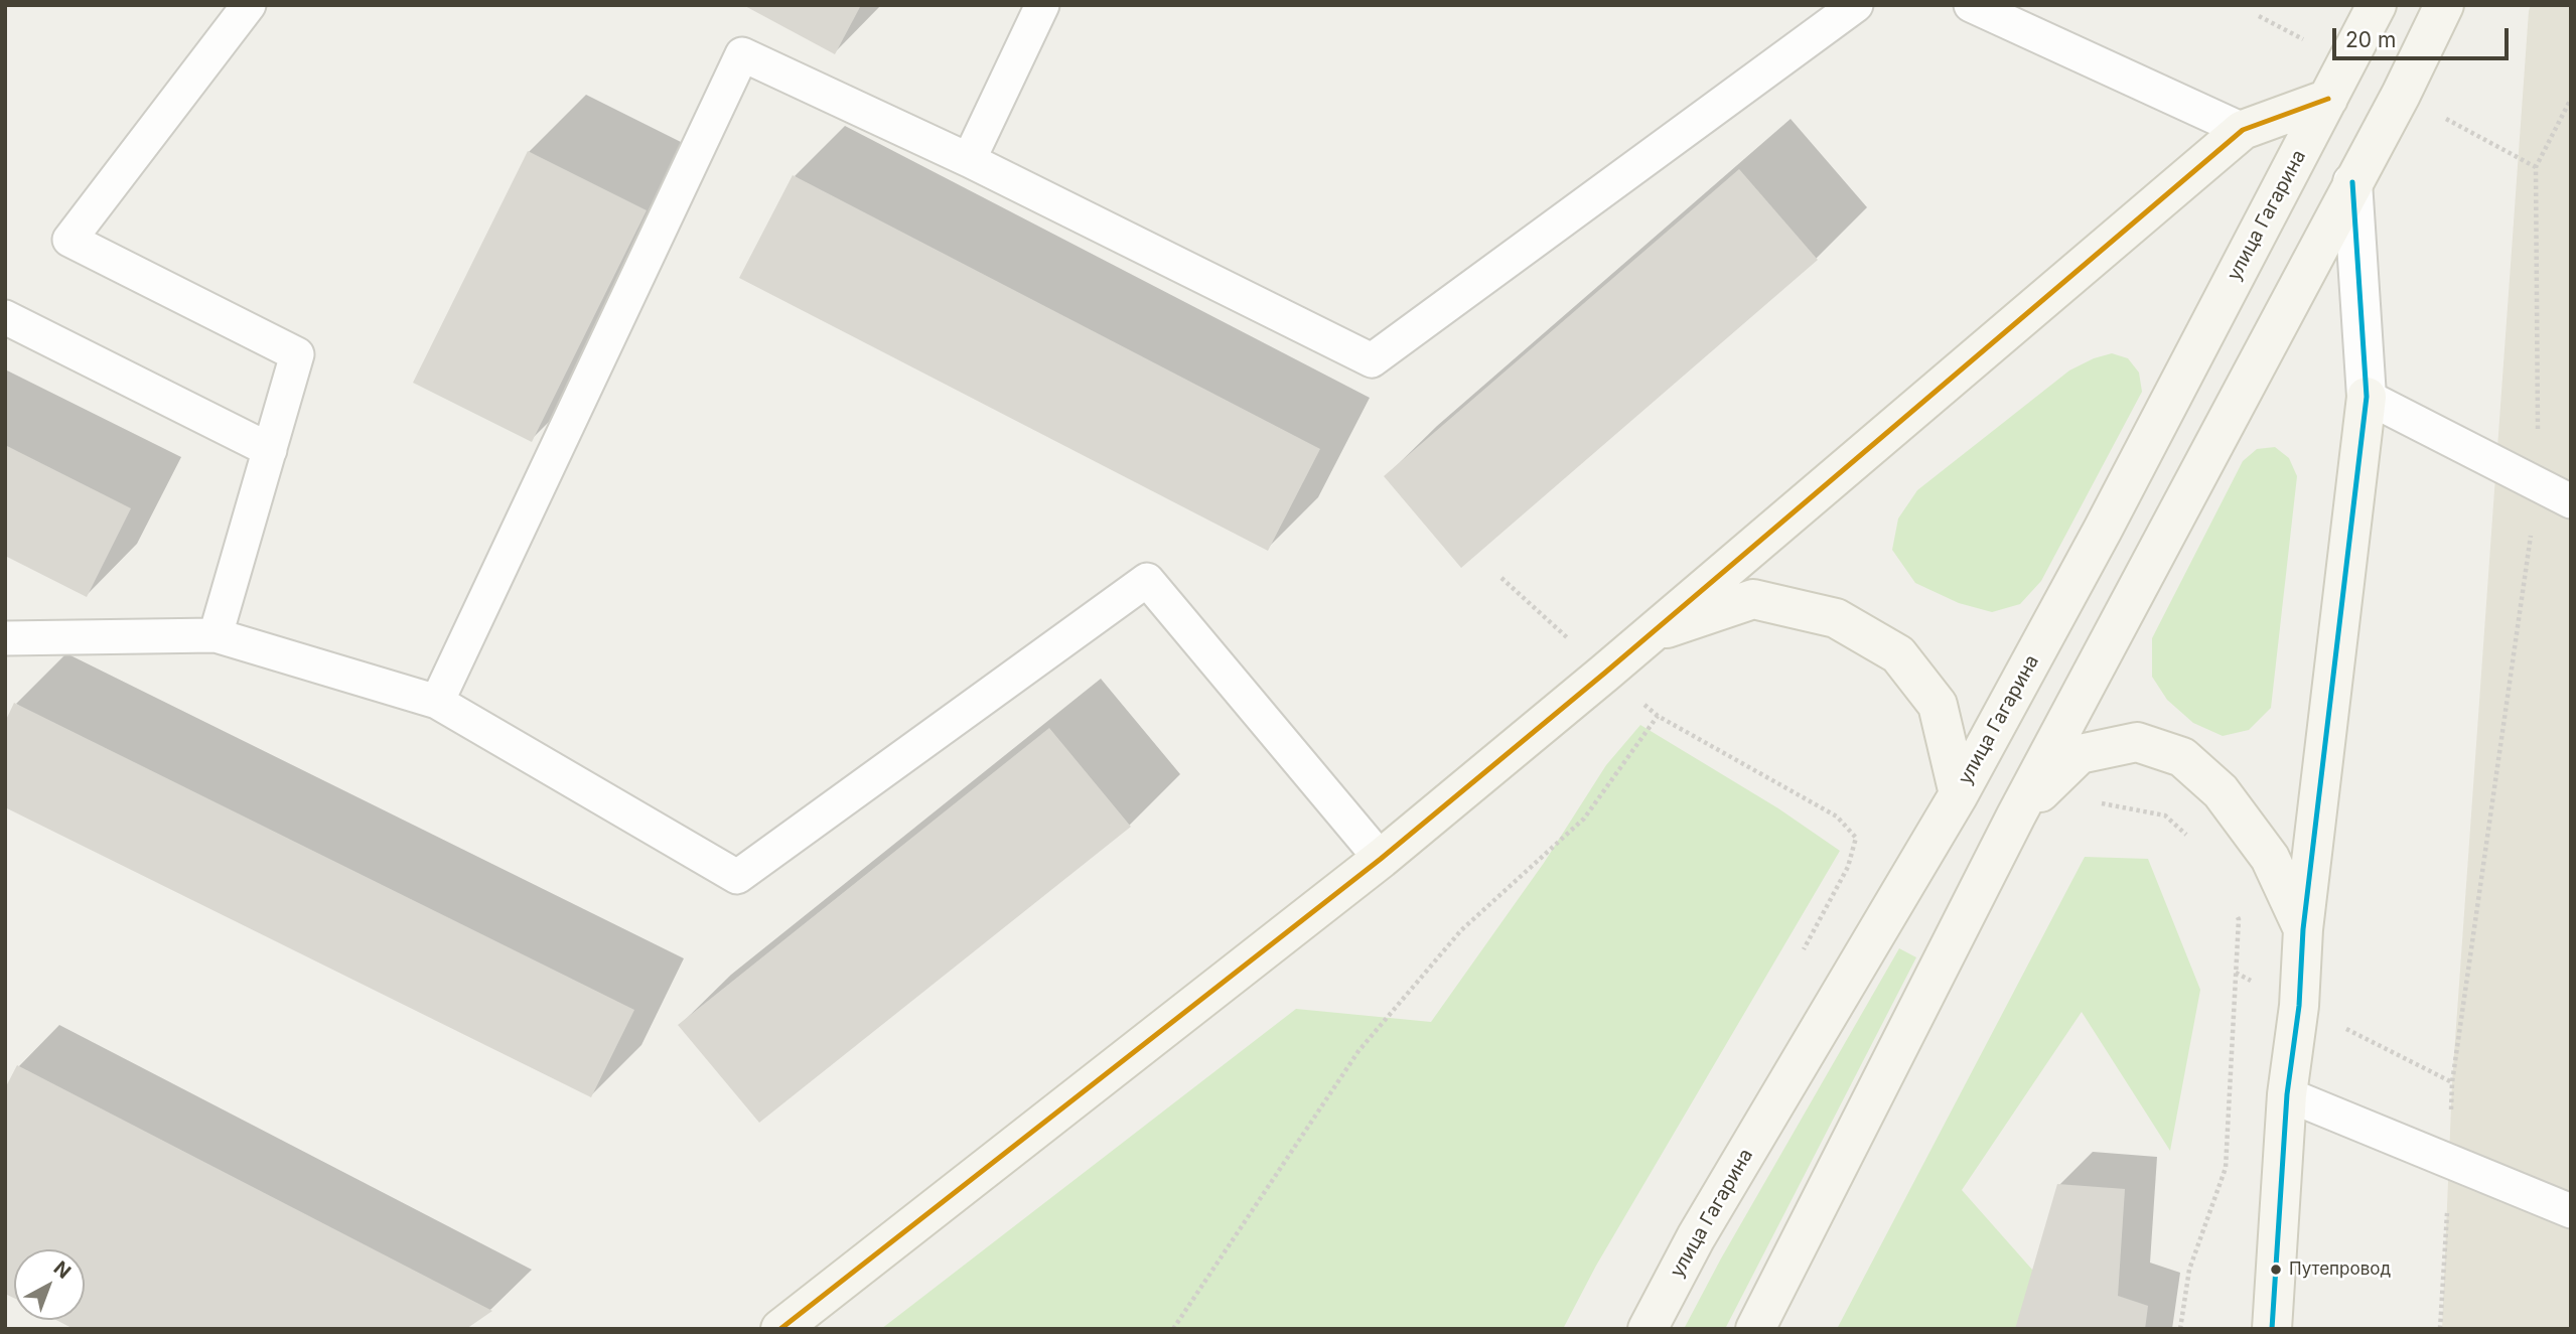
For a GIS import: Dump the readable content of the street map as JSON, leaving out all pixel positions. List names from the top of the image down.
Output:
{
  "streets": {
    "main road": ["улица Гагарина"]
  },
  "places": ["Путепровод"],
  "scale_bar": "20 m",
  "north": "top right"
}
